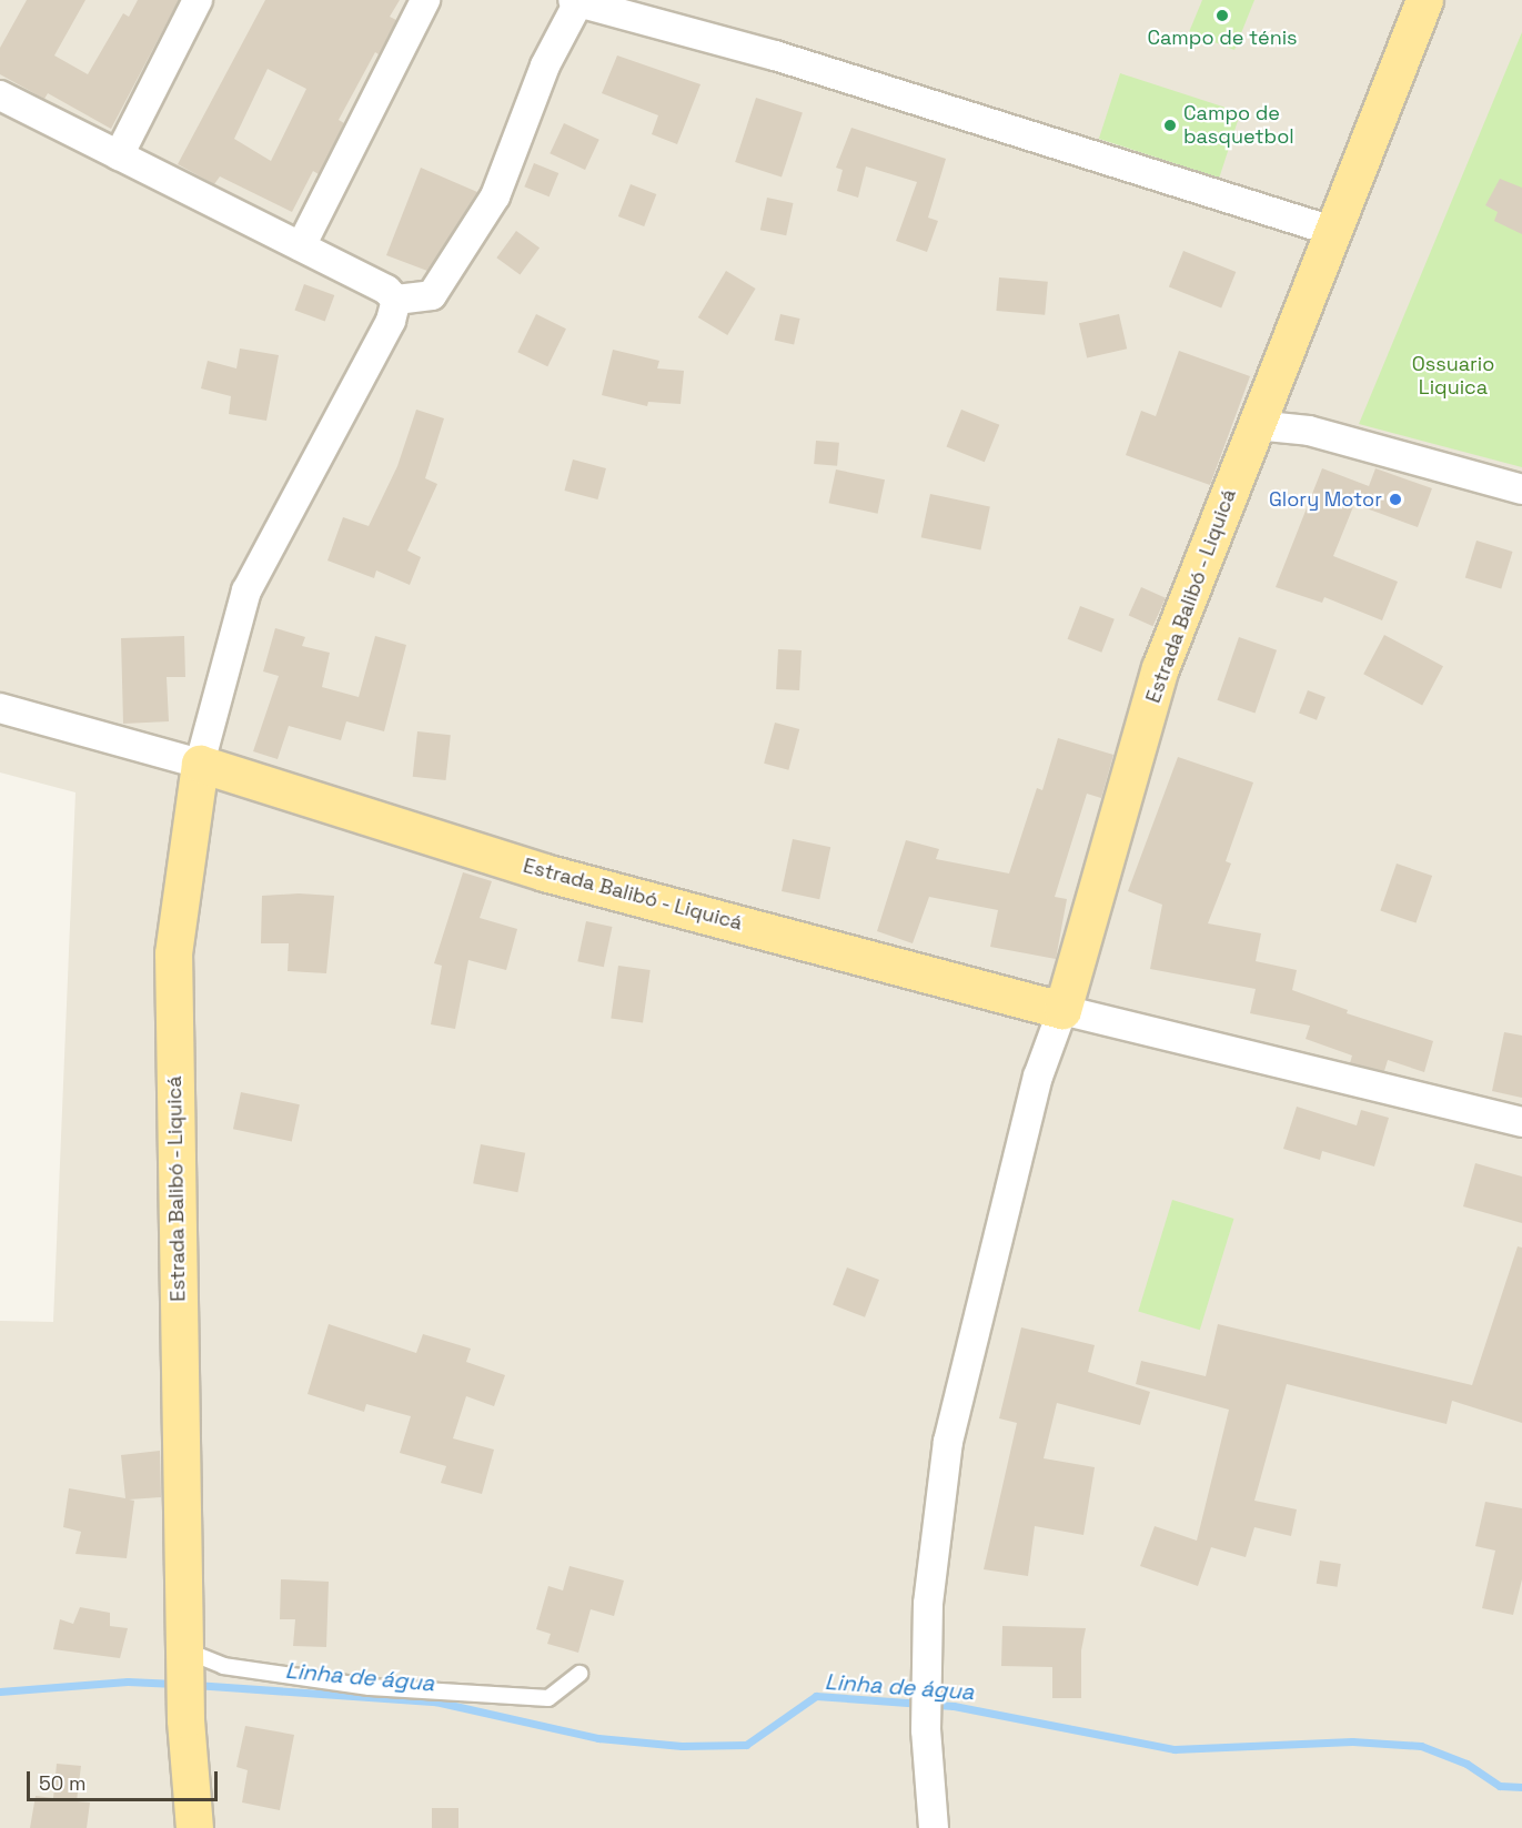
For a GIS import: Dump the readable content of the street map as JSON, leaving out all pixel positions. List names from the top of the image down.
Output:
{
  "streets": {
    "main road": ["Estrada Balibó - Liquicá"]
  },
  "water": ["Linha de água"],
  "parks": ["Ossuario Liquica"],
  "places": ["Campo de ténis", "Campo de basquetbol", "Glory Motor"],
  "scale_bar": "50 m"
}
